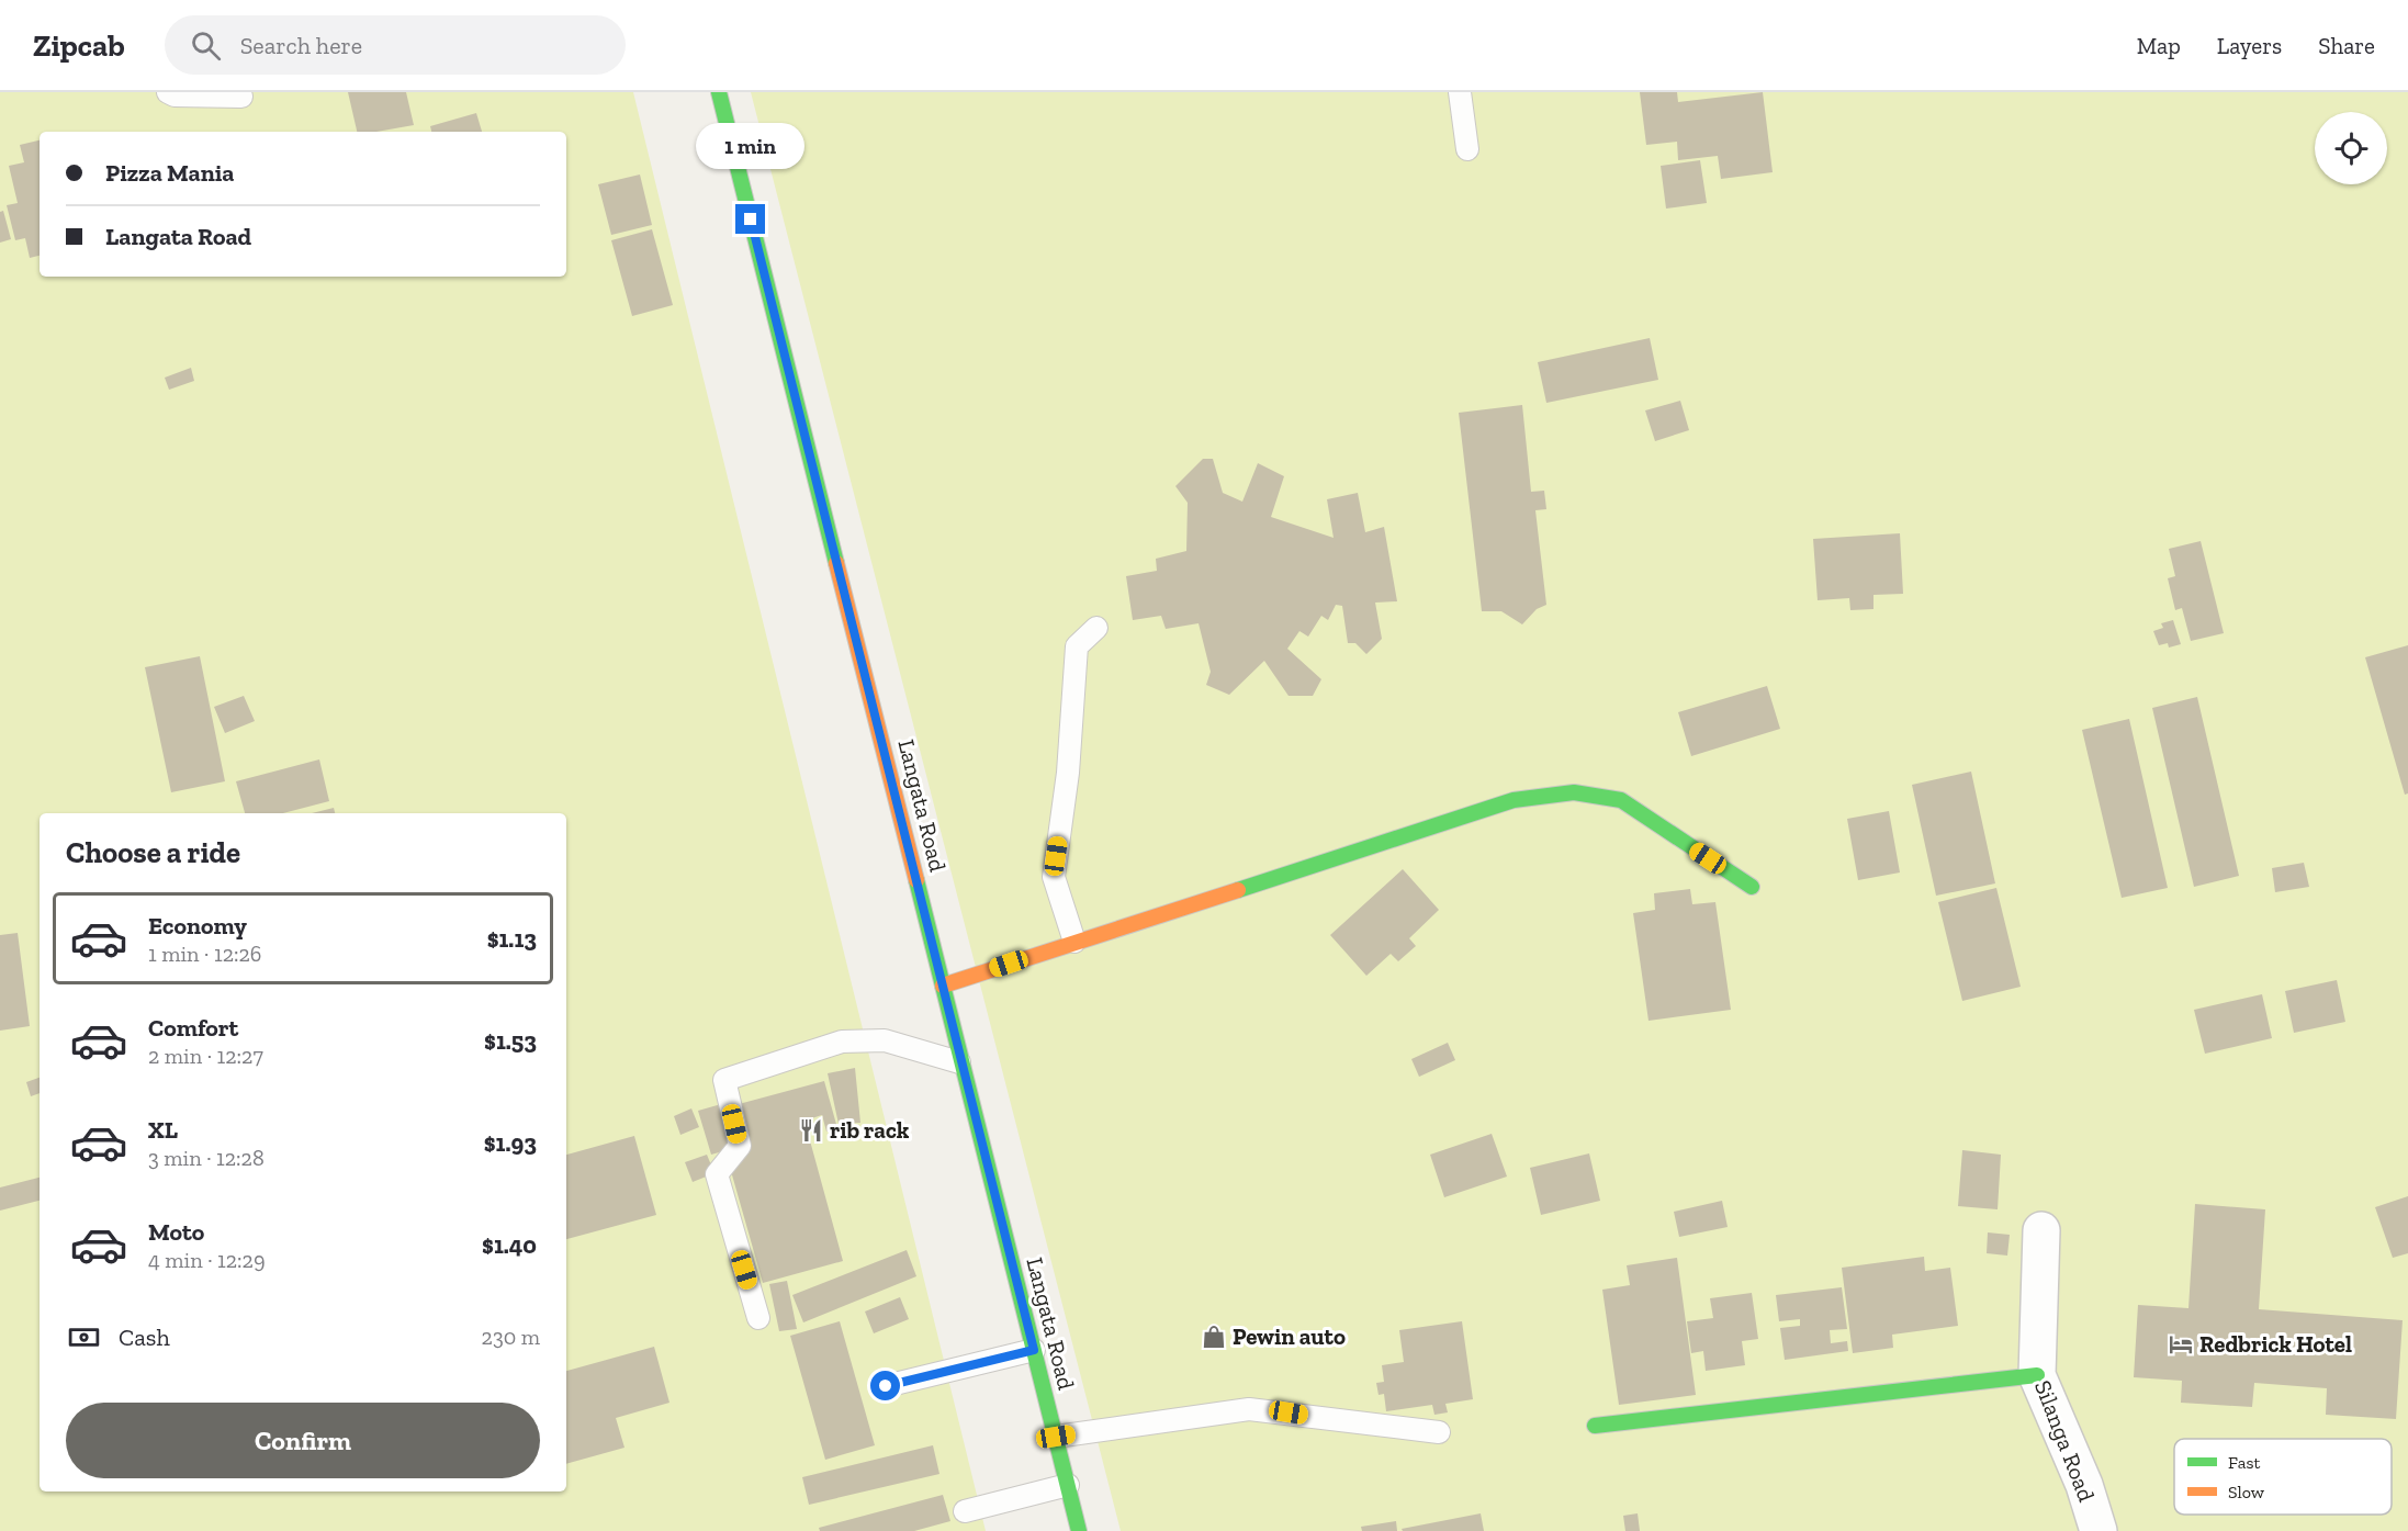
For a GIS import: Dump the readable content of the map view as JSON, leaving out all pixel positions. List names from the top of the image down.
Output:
{
  "streets": {
    "main road": ["Langata Road"],
    "street": ["Silanga Road"]
  },
  "places": {
    "restaurant": ["rib rack"],
    "shop": ["Pewin auto"],
    "hotel": ["Redbrick Hotel"]
  },
  "legend": ["Fast", "Slow"],
  "page": {
    "header": "Zipcab",
    "search": "Search here",
    "nav": ["Map", "Layers", "Share"],
    "bubble": "1 min",
    "banner": ["Pizza Mania", "Langata Road"],
    "heading": "Choose a ride",
    "list": [
      {
        "name": "Economy",
        "note": "1 min · 12:26",
        "value": "$1.13"
      },
      {
        "name": "Comfort",
        "note": "2 min · 12:27",
        "value": "$1.53"
      },
      {
        "name": "XL",
        "note": "3 min · 12:28",
        "value": "$1.93"
      },
      {
        "name": "Moto",
        "note": "4 min · 12:29",
        "value": "$1.40"
      }
    ],
    "pay": ["Cash", "230 m"],
    "buttons": "Confirm"
  }
}
